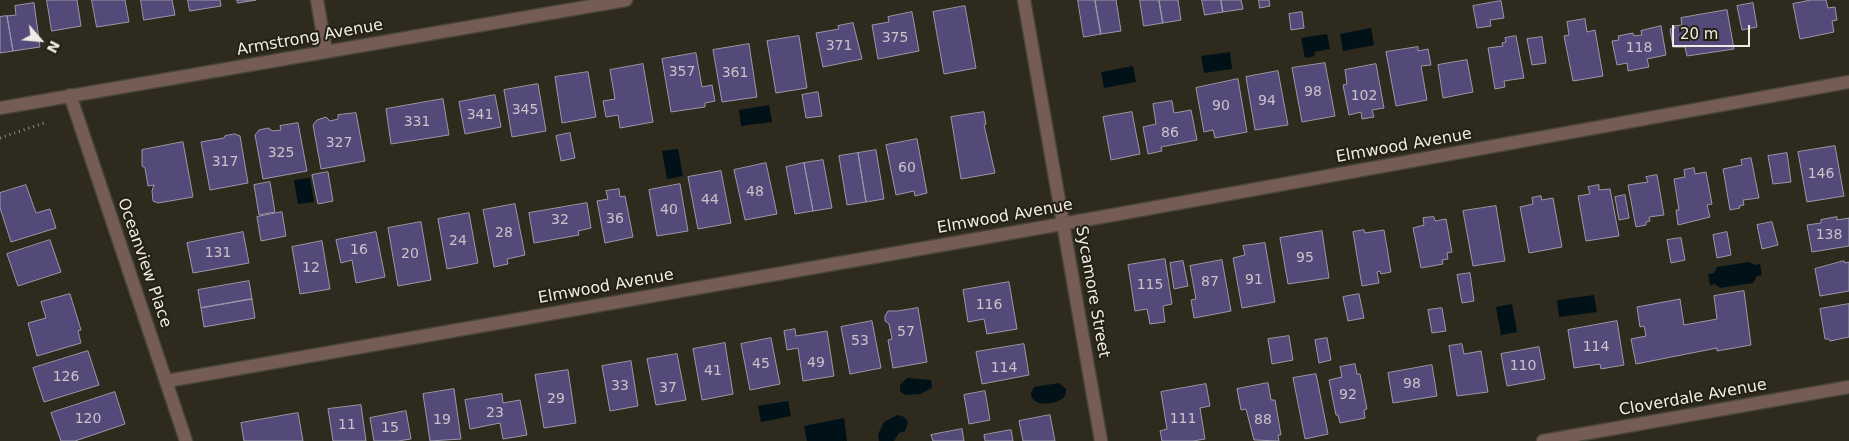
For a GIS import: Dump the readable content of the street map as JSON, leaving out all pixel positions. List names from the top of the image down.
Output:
{
  "streets": {
    "street": [
      "Armstrong Avenue",
      "Elmwood Avenue",
      "Oceanview Place",
      "Sycamore Street",
      "Cloverdale Avenue"
    ]
  },
  "crossings": [
    ["Armstrong Avenue", "Oceanview Place"],
    ["Elmwood Avenue", "Oceanview Place"],
    ["Elmwood Avenue", "Sycamore Street"]
  ],
  "house_numbers": [
    "375",
    "371",
    "118",
    "357",
    "361",
    "98",
    "102",
    "94",
    "90",
    "345",
    "341",
    "331",
    "86",
    "327",
    "325",
    "317",
    "60",
    "146",
    "48",
    "44",
    "40",
    "36",
    "32",
    "28",
    "138",
    "24",
    "16",
    "131",
    "20",
    "95",
    "12",
    "91",
    "87",
    "115",
    "116",
    "57",
    "53",
    "114",
    "49",
    "45",
    "110",
    "114",
    "41",
    "126",
    "98",
    "33",
    "37",
    "92",
    "29",
    "23",
    "120",
    "111",
    "19",
    "88",
    "11",
    "15"
  ],
  "scale_bar": "20 m",
  "north": "bottom right"
}
